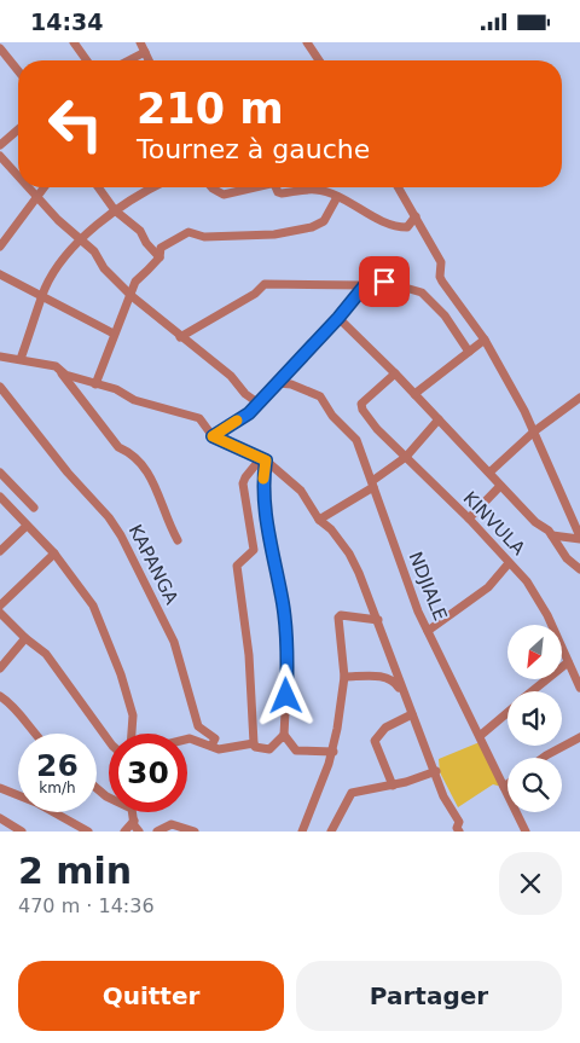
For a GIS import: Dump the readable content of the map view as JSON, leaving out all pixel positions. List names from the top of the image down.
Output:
{
  "streets": {
    "street": ["KINVULA", "KAPANGA", "NDJIALE"]
  },
  "north": "bottom left",
  "page": {
    "status": "14:34",
    "turn": ["210 m", "Tournez à gauche"],
    "speed": "26 km/h",
    "limit": "30",
    "heading": ["2 min", "470 m · 14:36"],
    "buttons": ["Quitter", "Partager"]
  }
}
